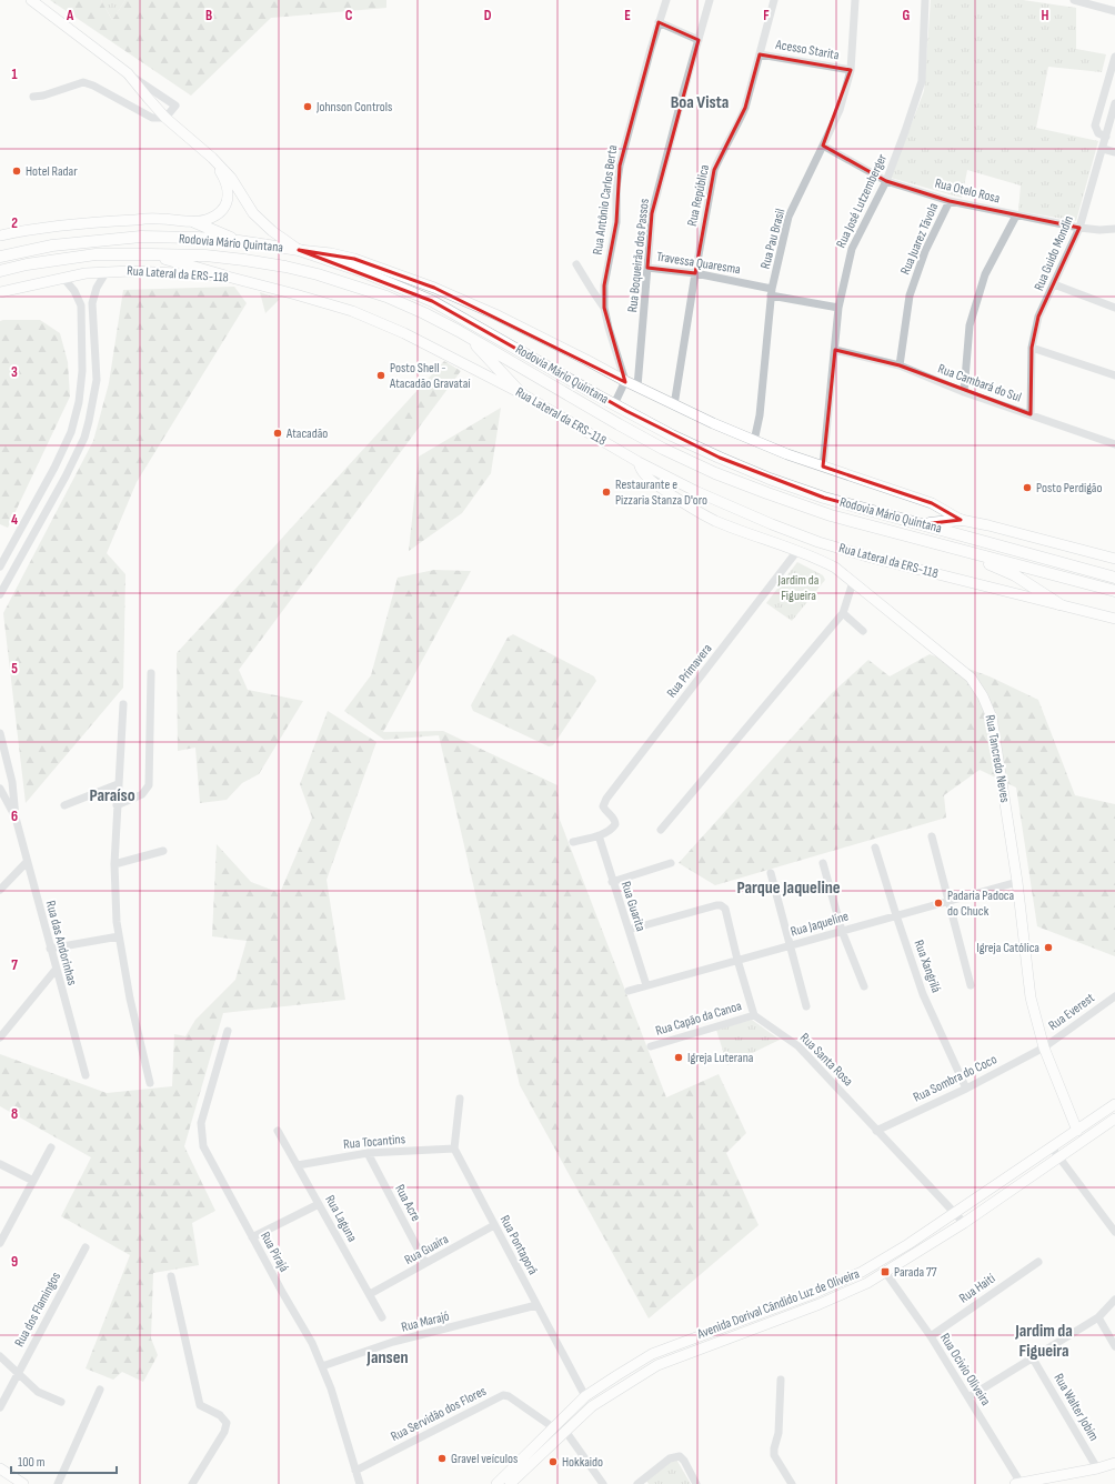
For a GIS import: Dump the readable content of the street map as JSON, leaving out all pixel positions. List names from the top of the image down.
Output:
{
  "streets": {
    "highway": ["Rodovia Mário Quintana"],
    "main road": ["Rua Lateral da ERS-118", "Rua Tancredo Neves", "Avenida Dorival Cândido Luz de Oliveira"],
    "street": [
      "Acesso Starita",
      "Rua Otelo Rosa",
      "Rua República",
      "Rua Antônio Carlos Berta",
      "Rua José Lutzemberger",
      "Rua Pau Brasil",
      "Rua Juarez Távola",
      "Rua Guido Mondin",
      "Rua Boqueirão dos Passos",
      "Travessa Quaresma",
      "Rua Cambará do Sul",
      "Rua Primavera",
      "Rua Guarita",
      "Rua Jaqueline",
      "Rua das Andorinhas",
      "Rua Xangrilá",
      "Rua Everest",
      "Rua Capão da Canoa",
      "Rua Santa Rosa",
      "Rua Sombra do Coco",
      "Rua Tocantins",
      "Rua Acre",
      "Rua Laguna",
      "Rua Pontaporã",
      "Rua Guaíra",
      "Rua Pirajá",
      "Rua Haiti",
      "Rua dos Flamingos",
      "Rua Marajó",
      "Rua Ocivio Oliveira",
      "Rua Walter Jobim",
      "Rua Servidão dos Flores"
    ]
  },
  "crossings": [
    ["Acesso Starita", "Rua República"],
    ["Acesso Starita", "Rua Pau Brasil"],
    ["Rua Otelo Rosa", "Rua José Lutzemberger"],
    ["Rua Otelo Rosa", "Rua Pau Brasil"],
    ["Rua Otelo Rosa", "Rua Juarez Távola"],
    ["Rua Otelo Rosa", "Rua Guido Mondin"],
    ["Rua República", "Travessa Quaresma"],
    ["Rua José Lutzemberger", "Travessa Quaresma"],
    ["Rua José Lutzemberger", "Rua Cambará do Sul"],
    ["Rua Pau Brasil", "Travessa Quaresma"],
    ["Rua Juarez Távola", "Rua Cambará do Sul"],
    ["Rua Guido Mondin", "Rua Cambará do Sul"],
    ["Rua Boqueirão dos Passos", "Travessa Quaresma"],
    ["Rua Lateral da ERS-118", "Rua Tancredo Neves"],
    ["Rua Primavera", "Rua Tancredo Neves"],
    ["Rua Primavera", "Rua Guarita"],
    ["Rua Tancredo Neves", "Rua Jaqueline"],
    ["Rua Tancredo Neves", "Rua Everest"],
    ["Rua Tancredo Neves", "Rua Sombra do Coco"],
    ["Rua Tancredo Neves", "Avenida Dorival Cândido Luz de Oliveira"],
    ["Rua Guarita", "Rua Jaqueline"],
    ["Rua Jaqueline", "Rua Xangrilá"],
    ["Rua Xangrilá", "Rua Sombra do Coco"],
    ["Rua Everest", "Rua Sombra do Coco"],
    ["Rua Capão da Canoa", "Rua Santa Rosa"],
    ["Rua Santa Rosa", "Rua Sombra do Coco"],
    ["Rua Santa Rosa", "Avenida Dorival Cândido Luz de Oliveira"],
    ["Rua Tocantins", "Rua Acre"],
    ["Rua Tocantins", "Rua Laguna"],
    ["Rua Tocantins", "Rua Pontaporã"],
    ["Rua Acre", "Rua Guaíra"],
    ["Rua Laguna", "Rua Guaíra"],
    ["Rua Pontaporã", "Rua Guaíra"],
    ["Rua Pontaporã", "Avenida Dorival Cândido Luz de Oliveira"],
    ["Rua Pontaporã", "Rua Marajó"],
    ["Rua Pirajá", "Rua Marajó"],
    ["Rua Pirajá", "Rua Servidão dos Flores"],
    ["Rua Haiti", "Rua Ocivio Oliveira"],
    ["Avenida Dorival Cândido Luz de Oliveira", "Rua Ocivio Oliveira"],
    ["Avenida Dorival Cândido Luz de Oliveira", "Rua Servidão dos Flores"]
  ],
  "districts": [
    "Boa Vista",
    "Paraíso",
    "Parque Jaqueline",
    "Jardim da Figueira",
    "Jansen"
  ],
  "parks": ["Jardim da Figueira"],
  "places": {
    "other": [
      "Johnson Controls",
      "Hotel Radar",
      "Posto Shell - Atacadão Gravataí",
      "Atacadão",
      "Posto Perdigão",
      "Restaurante e Pizzaria Stanza D'oro",
      "Padaria Padoca do Chuck",
      "Igreja Católica",
      "Igreja Luterana",
      "Gravel veículos",
      "Hokkaido"
    ],
    "transit": ["Parada 77"]
  },
  "scale_bar": "100 m",
  "grid": {
    "columns": [
      "A",
      "B",
      "C",
      "D",
      "E",
      "F",
      "G",
      "H"
    ],
    "rows": [
      "1",
      "2",
      "3",
      "4",
      "5",
      "6",
      "7",
      "8",
      "9"
    ]
  }
}
